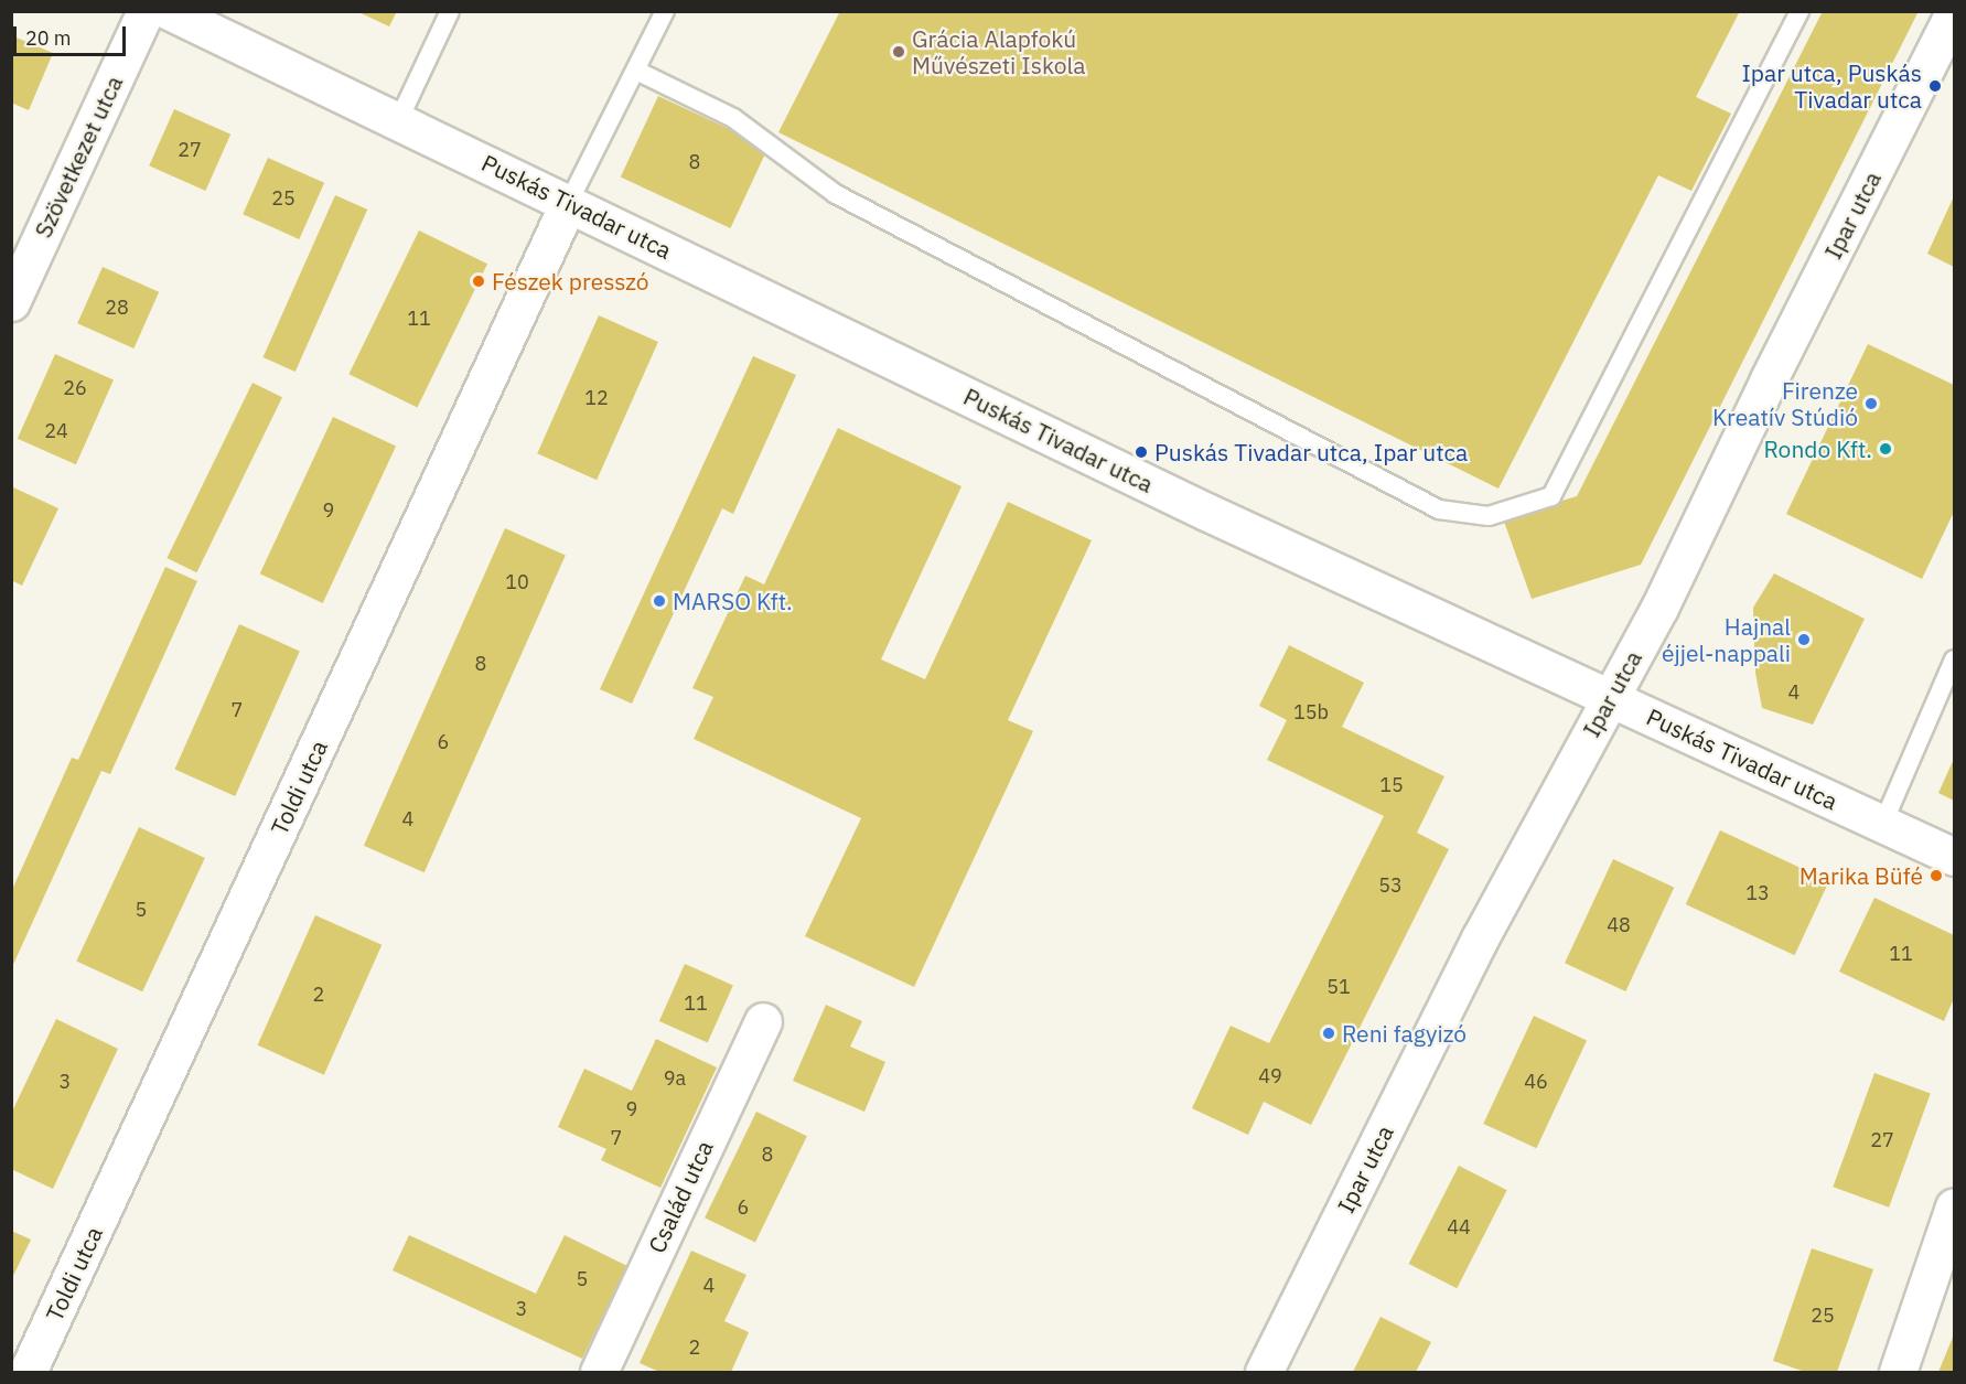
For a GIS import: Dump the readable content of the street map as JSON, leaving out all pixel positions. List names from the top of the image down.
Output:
{
  "streets": {
    "street": [
      "Szövetkezet utca",
      "Puskás Tivadar utca",
      "Ipar utca",
      "Toldi utca",
      "Család utca"
    ]
  },
  "crossings": [
    ["Puskás Tivadar utca", "Ipar utca"],
    ["Puskás Tivadar utca", "Toldi utca"]
  ],
  "places": [
    "Grácia Alapfokú Művészeti Iskola",
    "Ipar utca, Puskás Tivadar utca",
    "Fészek presszó",
    "Firenze Kreatív Stúdió",
    "Rondo Kft.",
    "Puskás Tivadar utca, Ipar utca",
    "MARSO Kft.",
    "Hajnal éjjel-nappali",
    "Marika Büfé",
    "Reni fagyizó"
  ],
  "house_numbers": [
    "27",
    "8",
    "25",
    "28",
    "11",
    "26",
    "12",
    "24",
    "9",
    "10",
    "8",
    "4",
    "7",
    "15b",
    "6",
    "15",
    "4",
    "53",
    "13",
    "5",
    "48",
    "11",
    "51",
    "2",
    "11",
    "49",
    "9a",
    "3",
    "46",
    "9",
    "7",
    "27",
    "8",
    "6",
    "44",
    "5",
    "4",
    "3",
    "25",
    "2"
  ],
  "scale_bar": "20 m"
}
